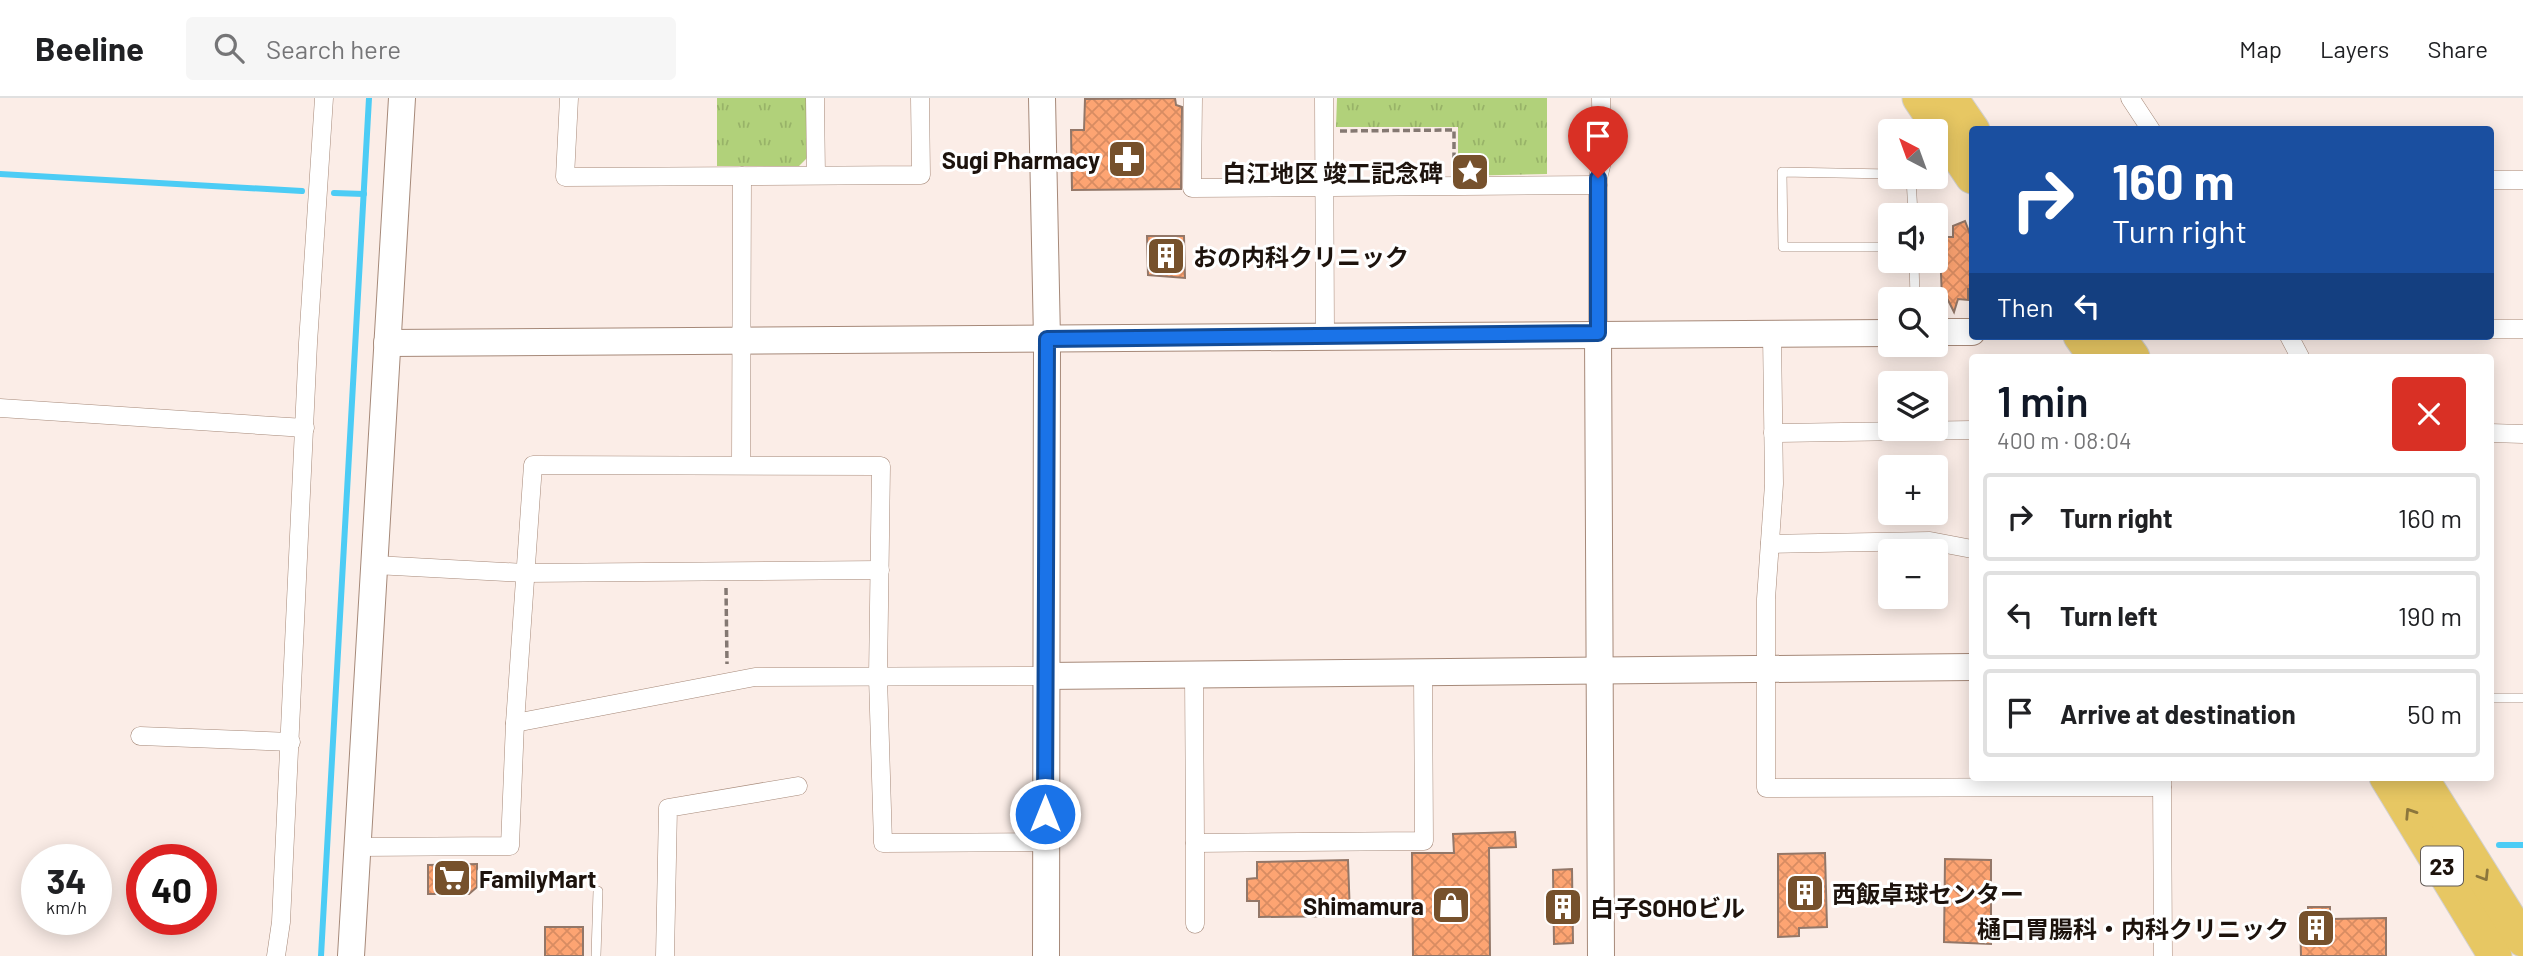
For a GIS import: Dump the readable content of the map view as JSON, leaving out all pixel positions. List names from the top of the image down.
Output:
{
  "streets": {
    "highway": ["23"]
  },
  "places": {
    "pharmacy": ["Sugi Pharmacy"],
    "place": ["白江地区 竣工記念碑"],
    "building": [
      "おの内科クリニック",
      "西飯卓球センター",
      "白子SOHOビル",
      "樋口胃腸科・内科クリニック"
    ],
    "supermarket": ["FamilyMart"],
    "shop": ["Shimamura"]
  },
  "north": "top left",
  "page": {
    "header": "Beeline",
    "search": "Search here",
    "nav": ["Map", "Layers", "Share"],
    "map_buttons": ["+", "−"],
    "turn": ["160 m", "Turn right"],
    "then": "Then",
    "heading": ["1 min", "400 m · 08:04"],
    "list": [
      {
        "name": "Turn right",
        "value": "160 m"
      },
      {
        "name": "Turn left",
        "value": "190 m"
      },
      {
        "name": "Arrive at destination",
        "value": "50 m"
      }
    ],
    "speed": "34 km/h",
    "limit": "40"
  }
}
